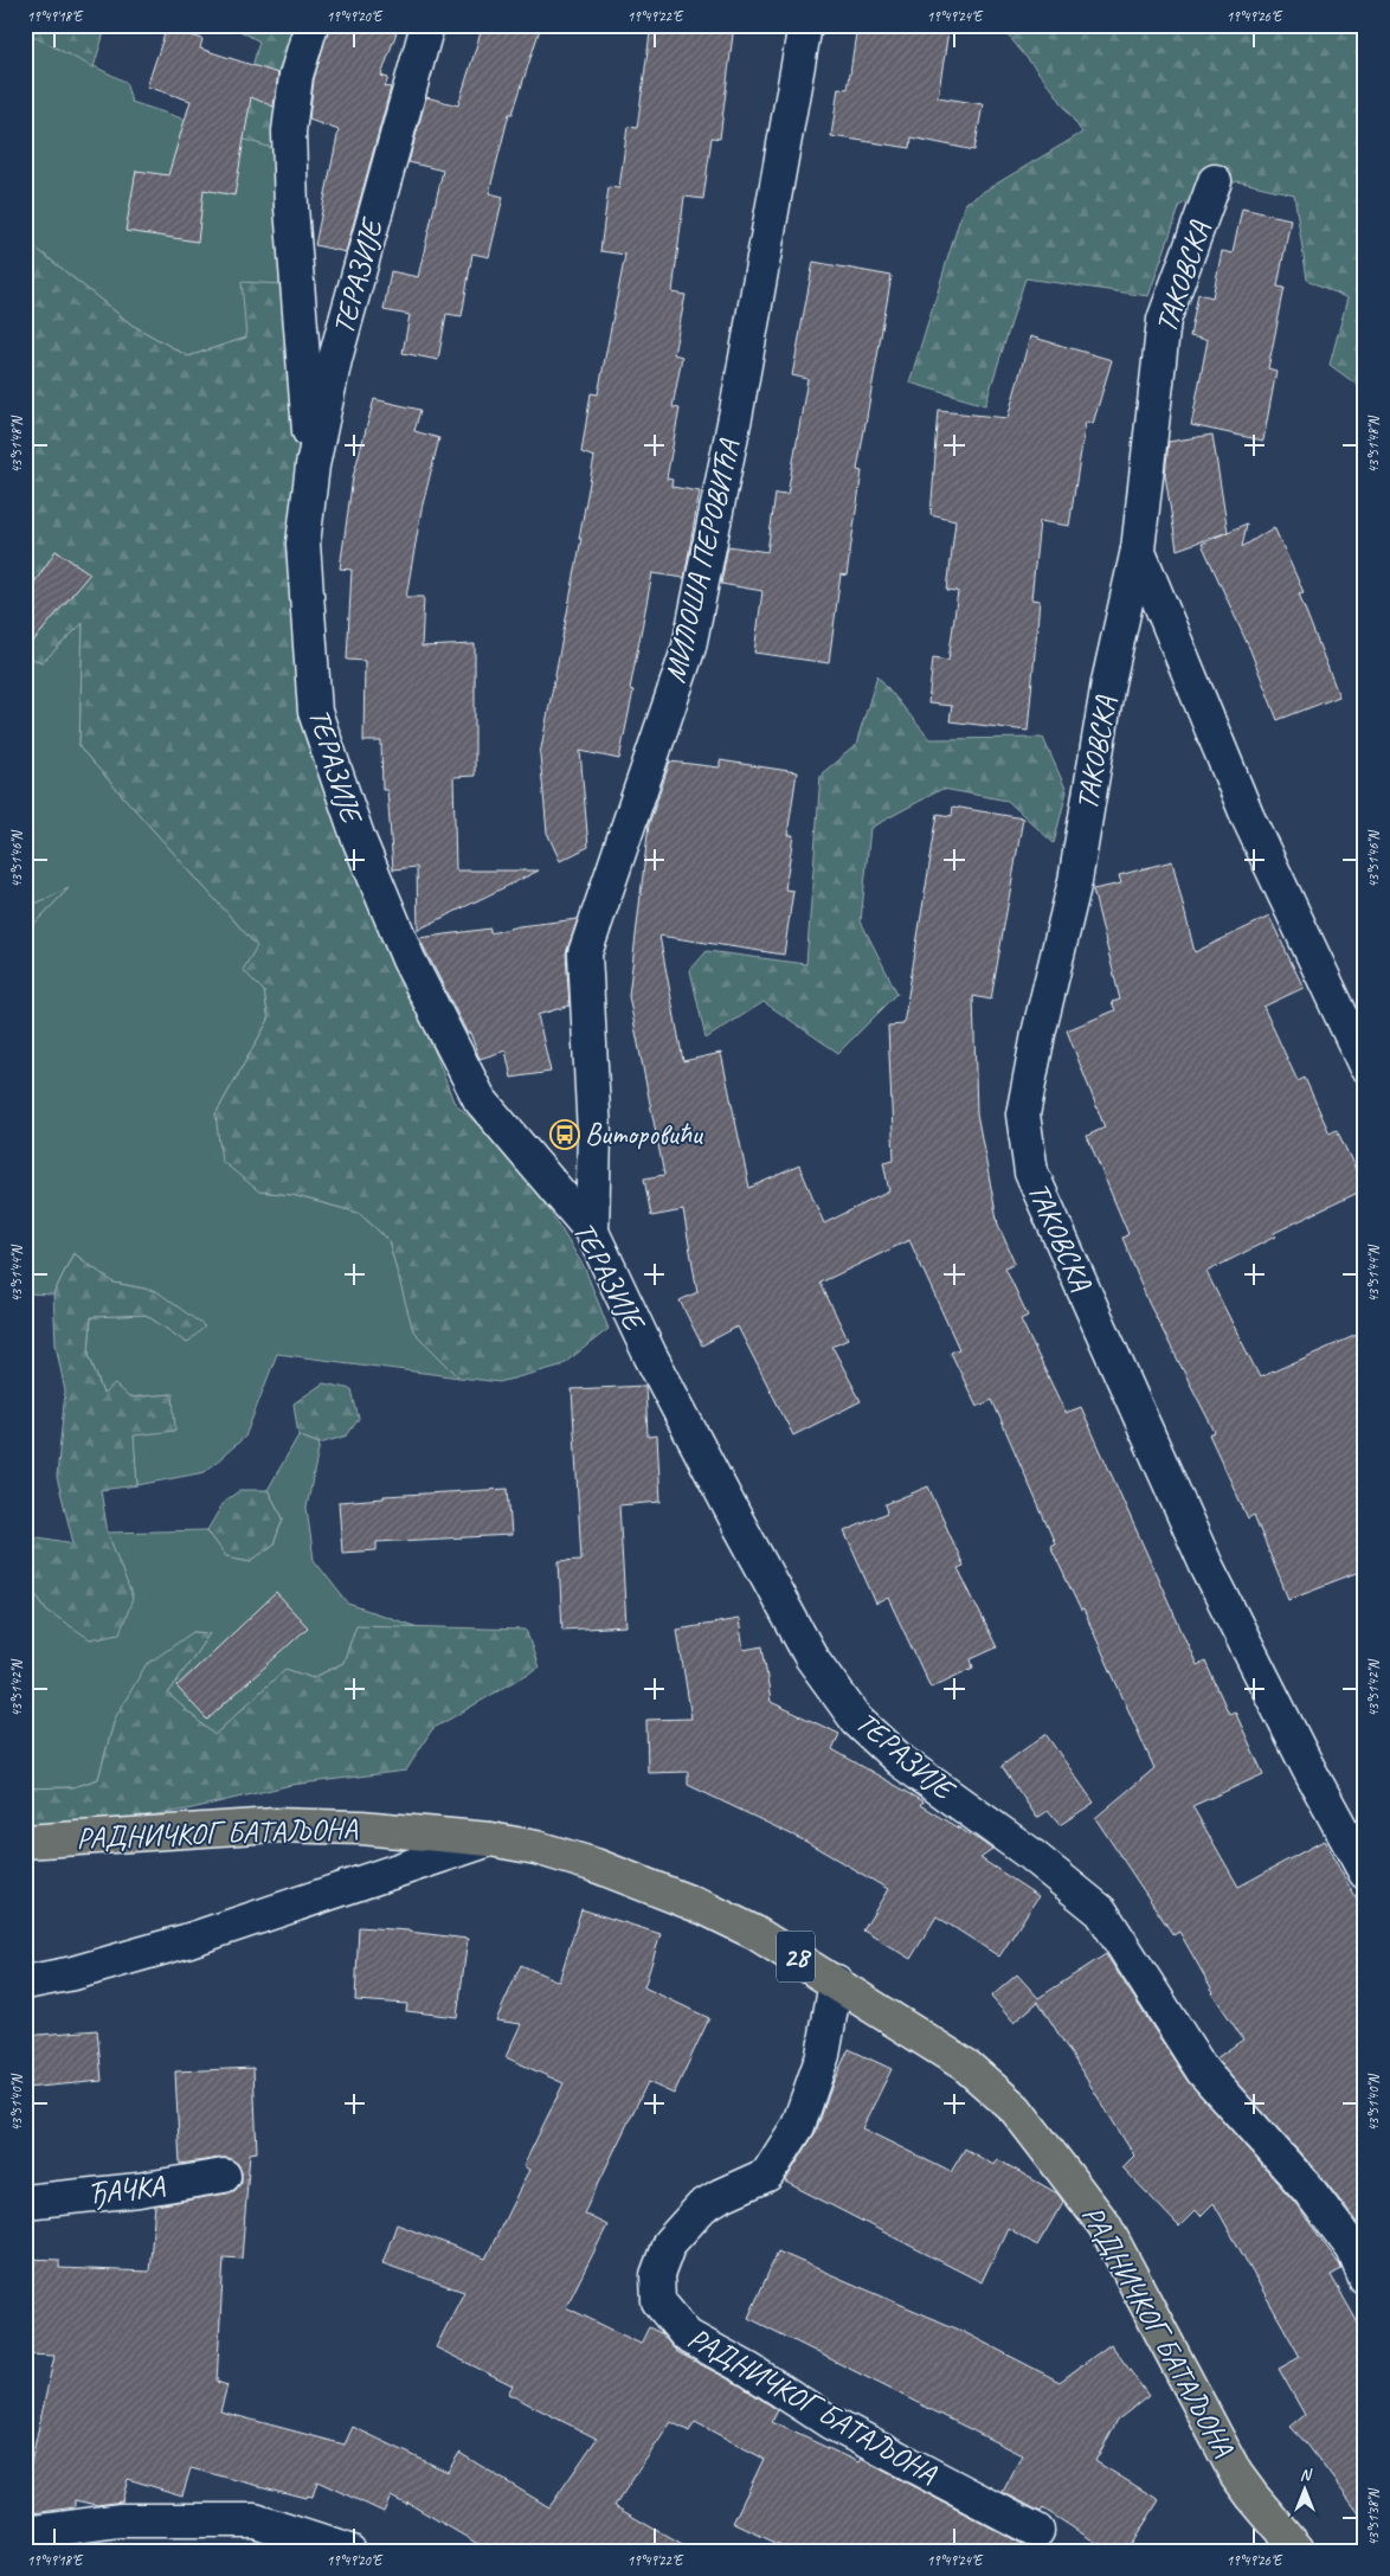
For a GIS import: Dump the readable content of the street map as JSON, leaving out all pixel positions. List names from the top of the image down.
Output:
{
  "streets": {
    "main road": ["РАДНИЧКОГ БАТАЉОНА", "28"],
    "street": [
      "ТЕРАЗИЈЕ",
      "ТАКОВСКА",
      "МИЛОША ПЕРОВИЋА",
      "ЂАЧКА"
    ]
  },
  "crossings": [
    ["ТЕРАЗИЈЕ", "МИЛОША ПЕРОВИЋА"]
  ],
  "places": {
    "bus stop": ["Виторовићи"]
  },
  "north": "top",
  "coordinates": [
    "19°49'18\"E",
    "19°49'20\"E",
    "19°49'22\"E",
    "19°49'24\"E",
    "19°49'26\"E",
    "43°51'48\"N",
    "43°51'46\"N",
    "43°51'44\"N",
    "43°51'42\"N",
    "43°51'40\"N",
    "43°51'38\"N"
  ]
}
